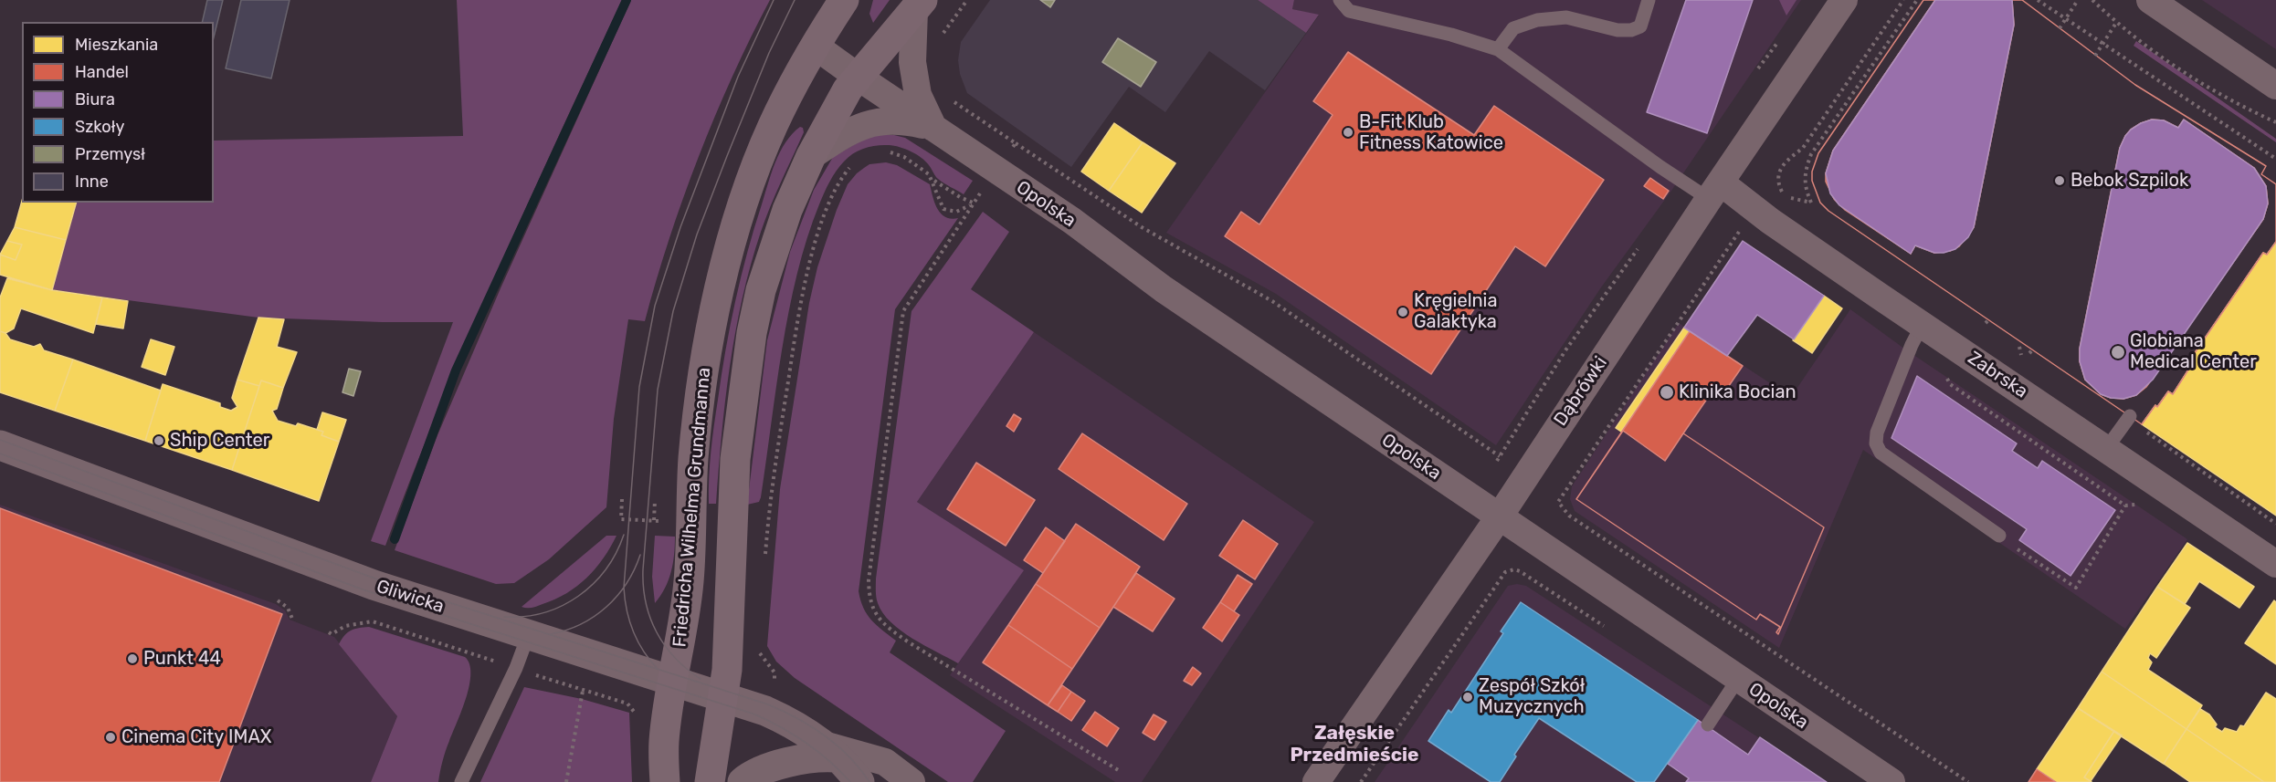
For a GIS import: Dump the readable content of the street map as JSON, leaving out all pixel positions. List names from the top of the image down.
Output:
{
  "streets": {
    "main road": ["Friedricha Wilhelma Grundmanna"],
    "street": [
      "Opolska",
      "Zabrska",
      "Dąbrówki",
      "Gliwicka"
    ]
  },
  "crossings": [
    ["Opolska", "Dąbrówki"],
    ["Opolska", "Friedricha Wilhelma Grundmanna"],
    ["Zabrska", "Dąbrówki"],
    ["Friedricha Wilhelma Grundmanna", "Gliwicka"]
  ],
  "districts": ["Załęskie Przedmieście"],
  "places": [
    "B-Fit Klub Fitness Katowice",
    "Bebok Szpilok",
    "Kręgielnia Galaktyka",
    "Globiana Medical Center",
    "Klinika Bocian",
    "Ship Center",
    "Punkt 44",
    "Zespół Szkół Muzycznych",
    "Cinema City IMAX"
  ],
  "legend": [
    "Mieszkania",
    "Handel",
    "Biura",
    "Szkoły",
    "Przemysł",
    "Inne"
  ]
}
